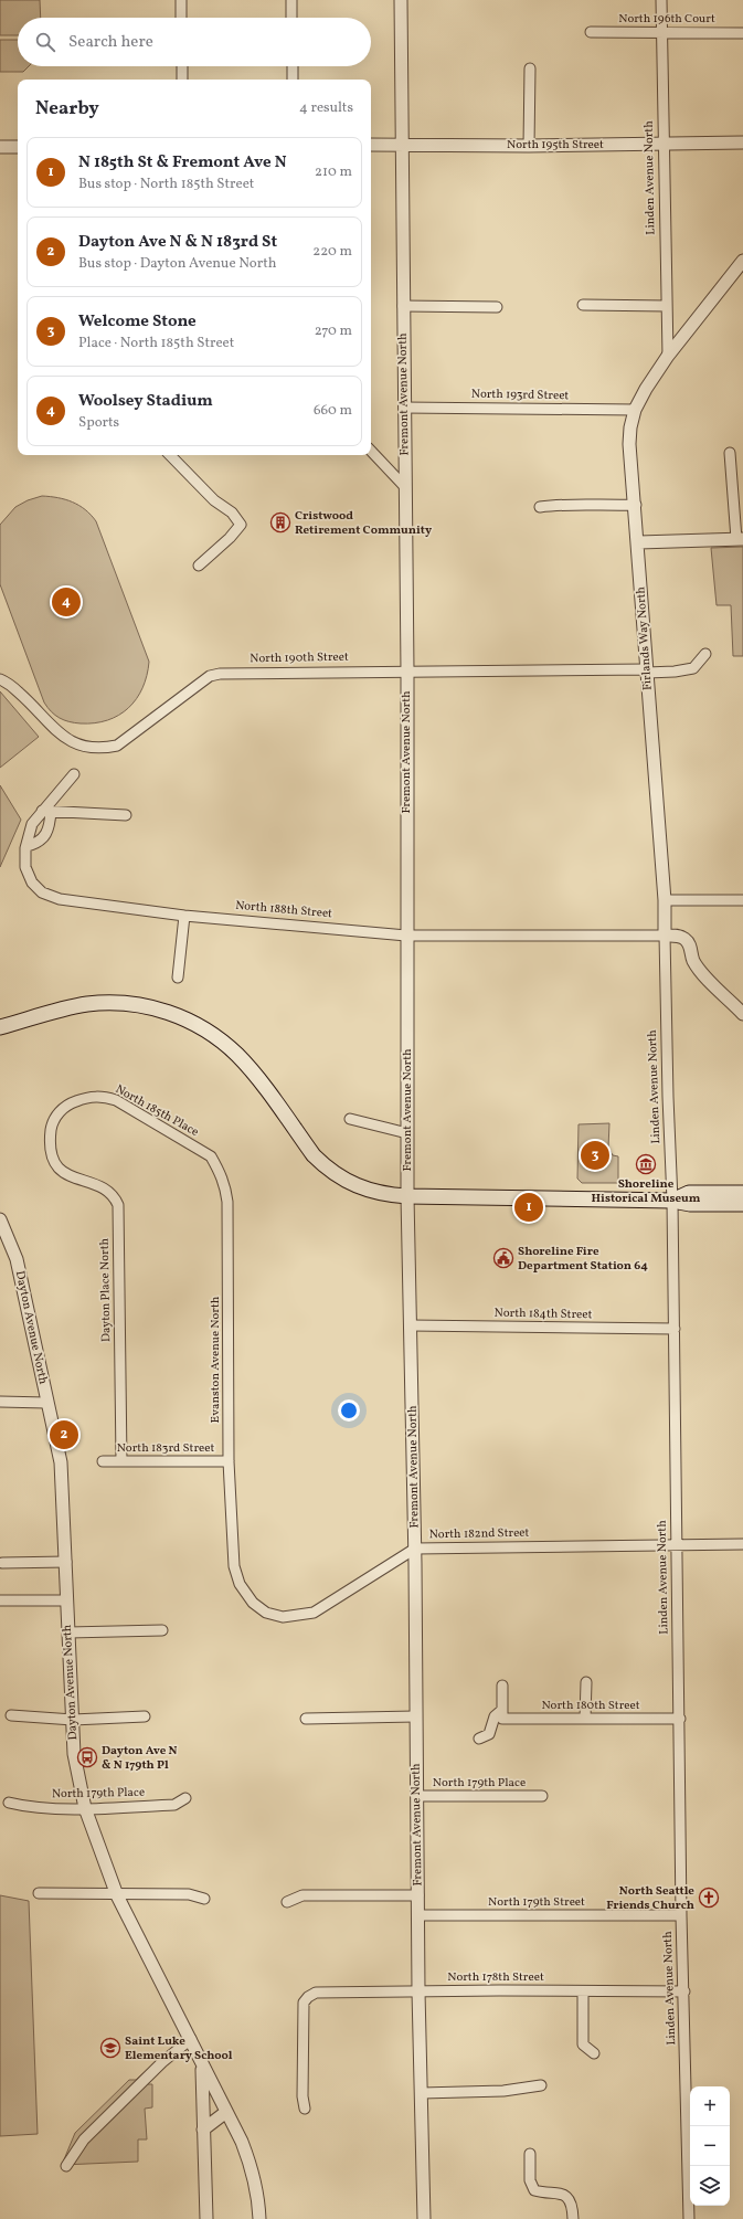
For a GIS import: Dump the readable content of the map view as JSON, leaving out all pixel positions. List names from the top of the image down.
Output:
{
  "streets": {
    "street": [
      "North 196th Court",
      "North 195th Street",
      "Linden Avenue North",
      "Fremont Avenue North",
      "North 193rd Street",
      "Firlands Way North",
      "North 190th Street",
      "North 188th Street",
      "North 185th Place",
      "Dayton Place North",
      "North 184th Street",
      "Dayton Avenue North",
      "Evanston Avenue North",
      "North 183rd Street",
      "North 182nd Street",
      "North 180th Street",
      "North 179th Place",
      "North 179th Street",
      "North 178th Street"
    ]
  },
  "crossings": [
    ["North 196th Court", "Linden Avenue North"],
    ["North 195th Street", "Linden Avenue North"],
    ["North 195th Street", "Fremont Avenue North"],
    ["Linden Avenue North", "Firlands Way North"],
    ["Linden Avenue North", "North 188th Street"],
    ["Linden Avenue North", "North 184th Street"],
    ["Linden Avenue North", "North 182nd Street"],
    ["Linden Avenue North", "North 180th Street"],
    ["Linden Avenue North", "North 179th Street"],
    ["Linden Avenue North", "North 178th Street"],
    ["Fremont Avenue North", "North 193rd Street"],
    ["Fremont Avenue North", "North 190th Street"],
    ["Fremont Avenue North", "North 188th Street"],
    ["Fremont Avenue North", "North 184th Street"],
    ["Fremont Avenue North", "North 182nd Street"],
    ["Fremont Avenue North", "North 179th Place"],
    ["Fremont Avenue North", "North 179th Street"],
    ["Fremont Avenue North", "North 178th Street"],
    ["North 193rd Street", "Firlands Way North"],
    ["Firlands Way North", "North 190th Street"],
    ["Firlands Way North", "North 188th Street"],
    ["North 185th Place", "Dayton Place North"],
    ["North 185th Place", "Evanston Avenue North"],
    ["Dayton Place North", "North 183rd Street"],
    ["Dayton Avenue North", "North 179th Place"],
    ["Evanston Avenue North", "North 183rd Street"],
    ["Evanston Avenue North", "North 182nd Street"]
  ],
  "places": {
    "building": ["Cristwood Retirement Community"],
    "museum": ["Shoreline Historical Museum"],
    "public building": ["Shoreline Fire Department Station 64"],
    "bus stop": ["Dayton Ave N & N 179th Pl"],
    "church": ["North Seattle Friends Church"],
    "school or university": ["Saint Luke Elementary School"]
  },
  "page": {
    "search": "Search here",
    "heading": ["Nearby", "4 results"],
    "list": [
      {
        "mark": "1",
        "name": "N 185th St & Fremont Ave N",
        "note": "Bus stop · North 185th Street",
        "value": "210 m"
      },
      {
        "mark": "2",
        "name": "Dayton Ave N & N 183rd St",
        "note": "Bus stop · Dayton Avenue North",
        "value": "220 m"
      },
      {
        "mark": "3",
        "name": "Welcome Stone",
        "note": "Place · North 185th Street",
        "value": "270 m"
      },
      {
        "mark": "4",
        "name": "Woolsey Stadium",
        "note": "Sports",
        "value": "660 m"
      }
    ],
    "pins": [
      "4",
      "3",
      "1",
      "2"
    ],
    "map_buttons": ["+", "−"]
  }
}
